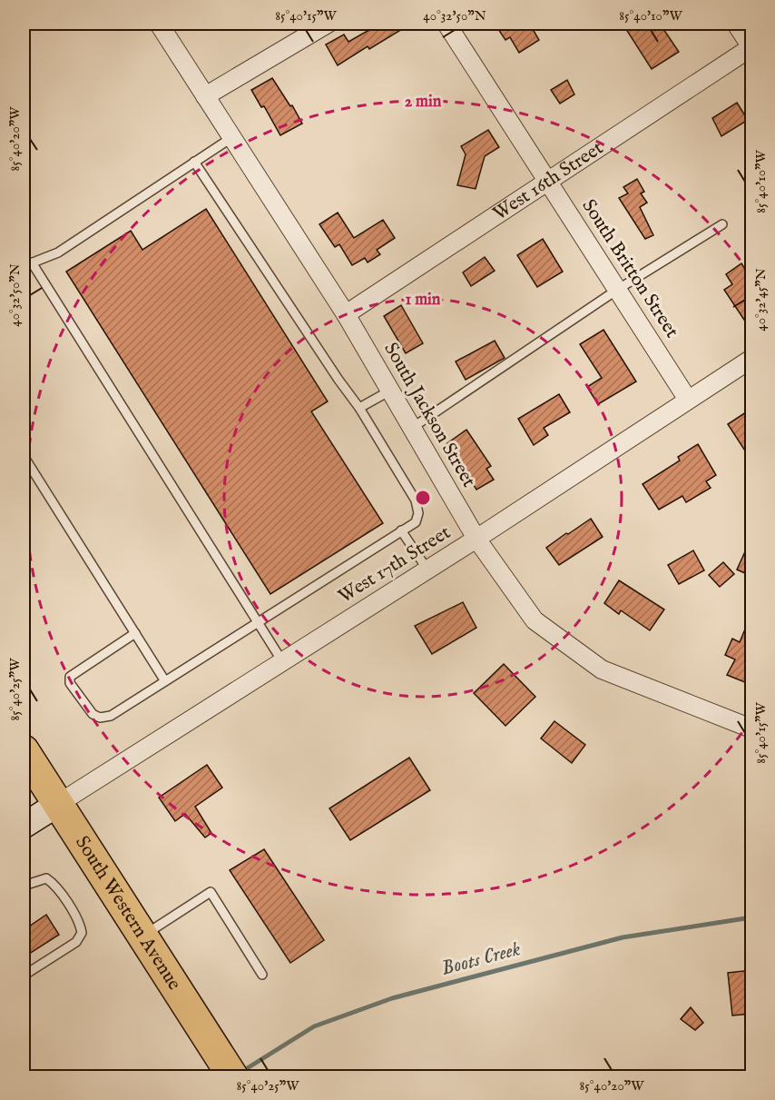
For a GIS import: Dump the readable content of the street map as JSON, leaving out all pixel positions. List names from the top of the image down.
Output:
{
  "streets": {
    "highway": ["South Western Avenue"],
    "street": [
      "West 16th Street",
      "South Britton Street",
      "South Jackson Street",
      "West 17th Street"
    ]
  },
  "crossings": [
    ["West 16th Street", "South Britton Street"],
    ["West 16th Street", "South Jackson Street"],
    ["South Britton Street", "West 17th Street"],
    ["South Jackson Street", "West 17th Street"],
    ["West 17th Street", "South Western Avenue"]
  ],
  "water": ["Boots Creek"],
  "coordinates": [
    "85°40'15\"W",
    "40°32'50\"N",
    "85°40'10\"W",
    "85°40'20\"W",
    "40°32'45\"N",
    "85°40'25\"W"
  ],
  "rings": ["2 min", "1 min"]
}
